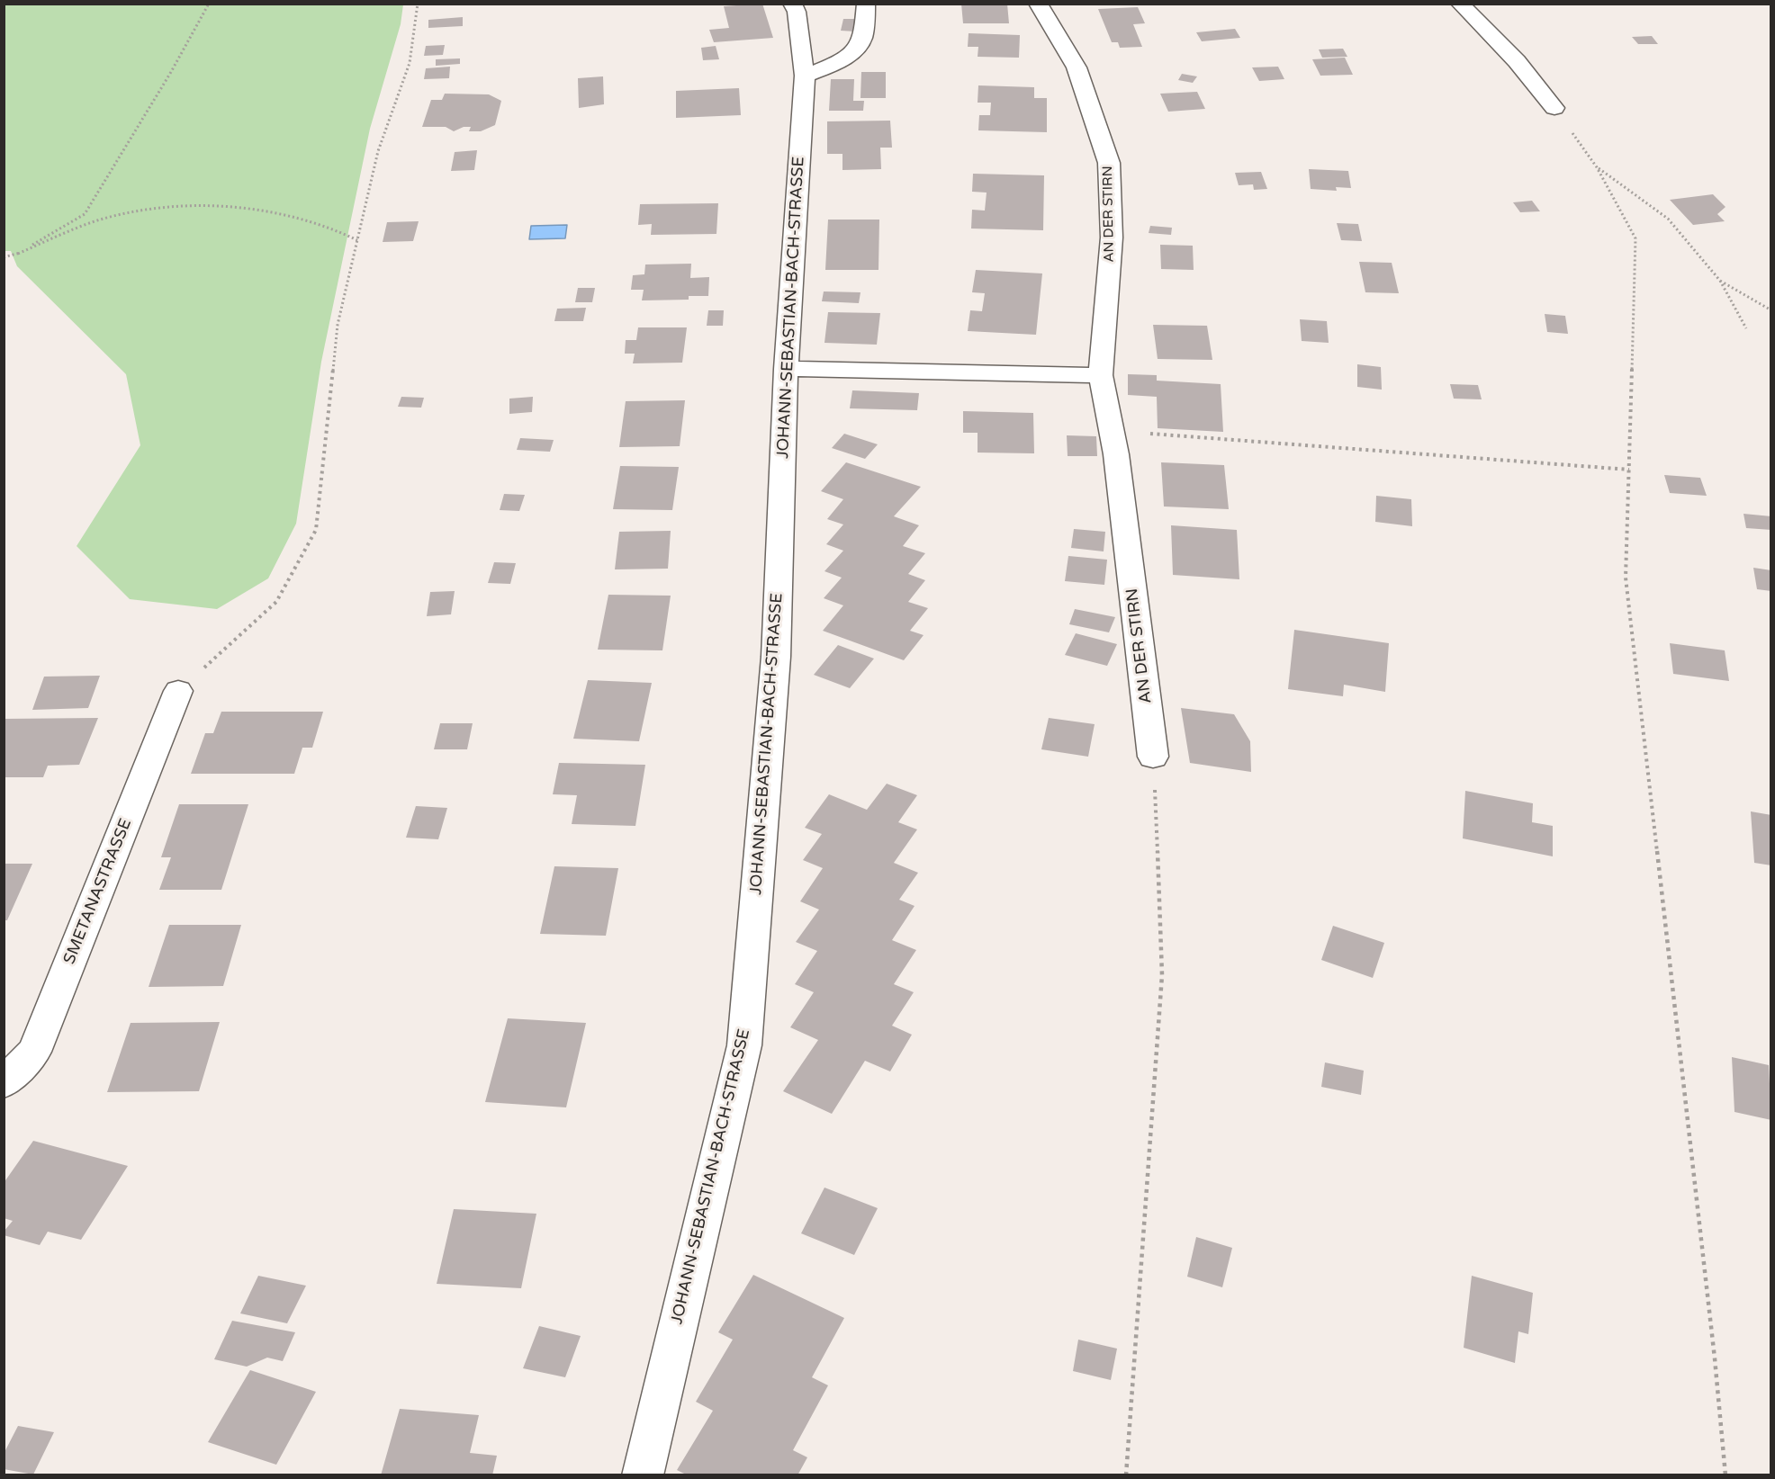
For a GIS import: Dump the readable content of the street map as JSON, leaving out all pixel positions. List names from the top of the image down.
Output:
{
  "streets": {
    "street": ["AN DER STIRN", "JOHANN-SEBASTIAN-BACH-STRASSE", "SMETANASTRASSE"]
  }
}
